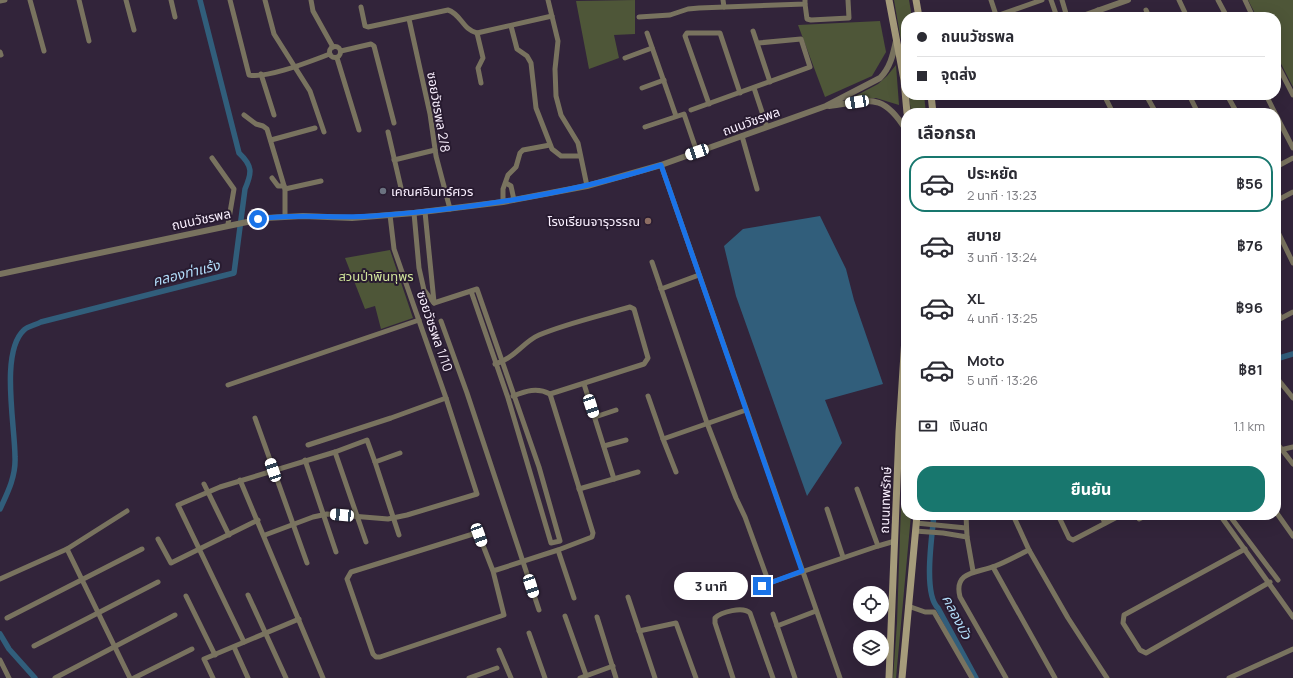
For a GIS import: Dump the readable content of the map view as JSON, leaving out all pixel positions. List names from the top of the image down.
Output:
{
  "streets": {
    "main road": ["ถนนเทพรักษ์"],
    "street": ["ซอยวัชรพล 2/8", "ถนนวัชรพล", "ซอยวัชรพล 1/10"]
  },
  "crossings": [
    ["ซอยวัชรพล 2/8", "ถนนวัชรพล"],
    ["ถนนวัชรพล", "ซอยวัชรพล 1/10"]
  ],
  "water": ["คลองท่าแร้ง", "คลองบัว"],
  "parks": ["สวนป่าพินทุพร"],
  "places": ["เคณศอินทร์ศวร", "โรงเรียนจารุวรรณ"],
  "page": {
    "banner": ["ถนนวัชรพล", "จุดส่ง"],
    "heading": "เลือกรถ",
    "list": [
      {
        "name": "ประหยัด",
        "note": "2 นาที · 13:23",
        "value": "฿56"
      },
      {
        "name": "สบาย",
        "note": "3 นาที · 13:24",
        "value": "฿76"
      },
      {
        "name": "XL",
        "note": "4 นาที · 13:25",
        "value": "฿96"
      },
      {
        "name": "Moto",
        "note": "5 นาที · 13:26",
        "value": "฿81"
      }
    ],
    "pay": ["เงินสด", "1.1 km"],
    "buttons": "ยืนยัน",
    "bubble": "3 นาที"
  }
}
